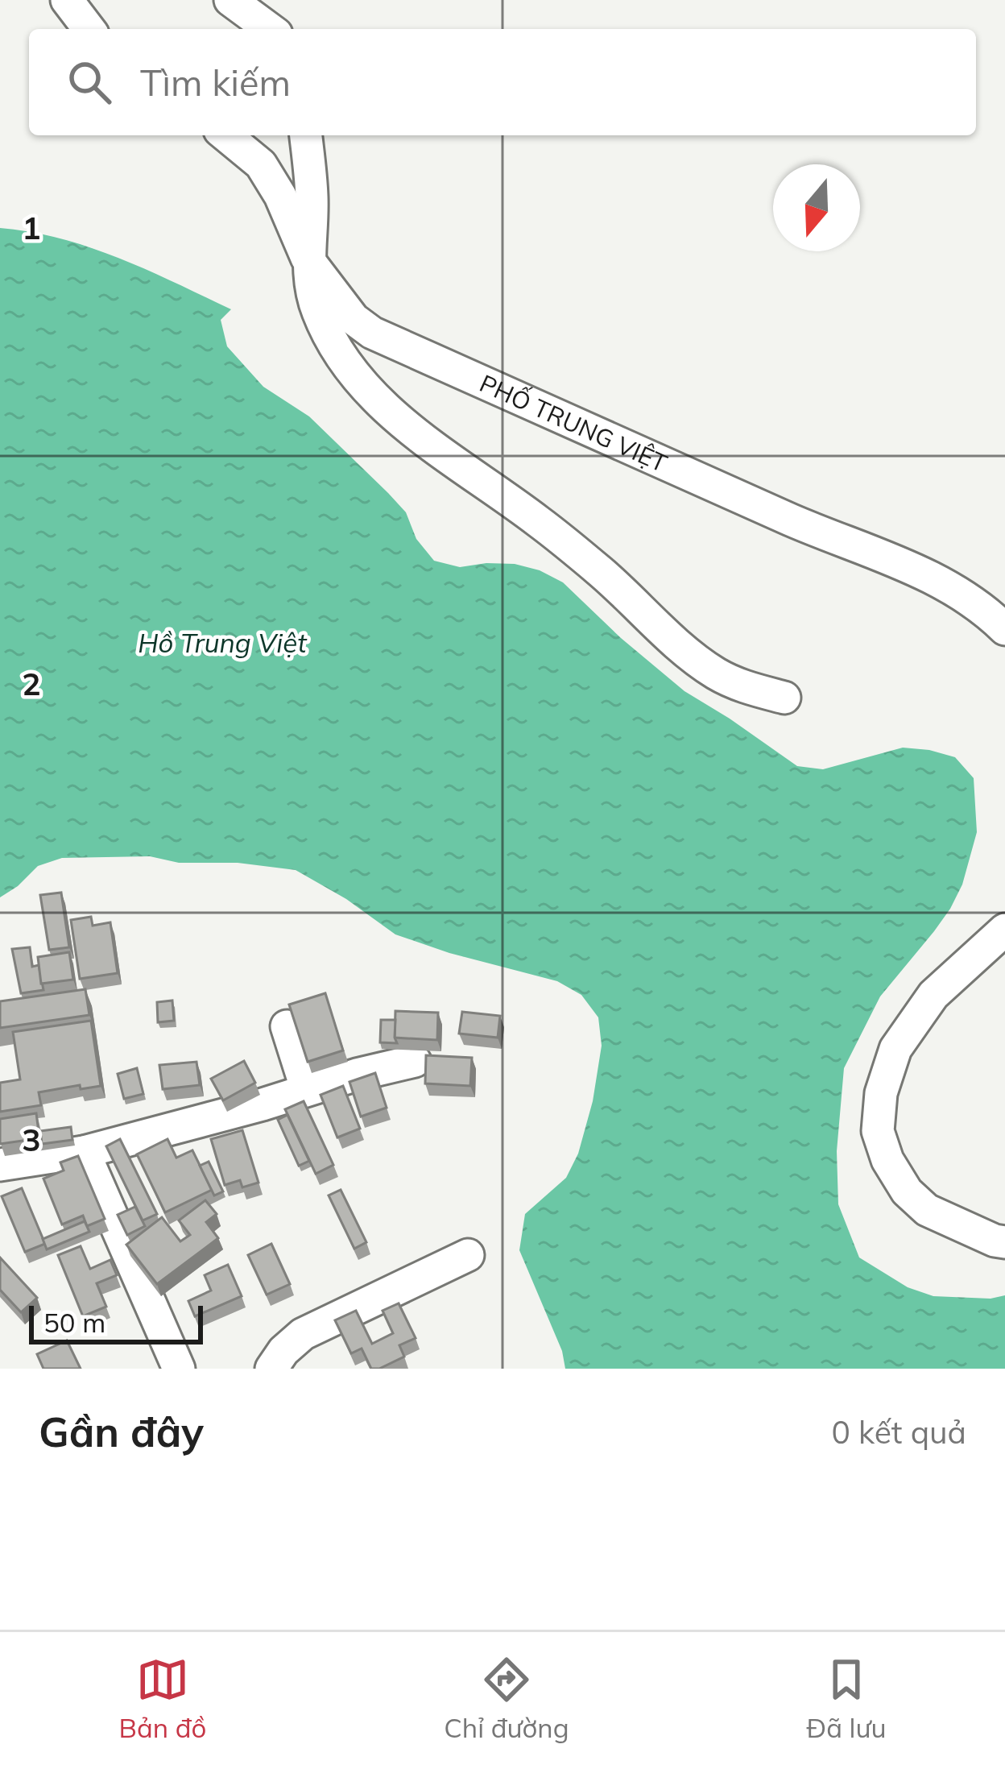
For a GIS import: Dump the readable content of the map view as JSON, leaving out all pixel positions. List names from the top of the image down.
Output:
{
  "streets": {
    "street": ["PHỐ TRUNG VIỆT"]
  },
  "water": ["Hồ Trung Việt"],
  "scale_bar": "50 m",
  "north": "bottom",
  "page": {
    "search": "Tìm kiếm",
    "scale": "50 m",
    "heading": ["Gần đây", "0 kết quả"],
    "nav": ["Bản đồ", "Chỉ đường", "Đã lưu"]
  },
  "grid": {
    "rows": ["1", "2", "3"]
  }
}
